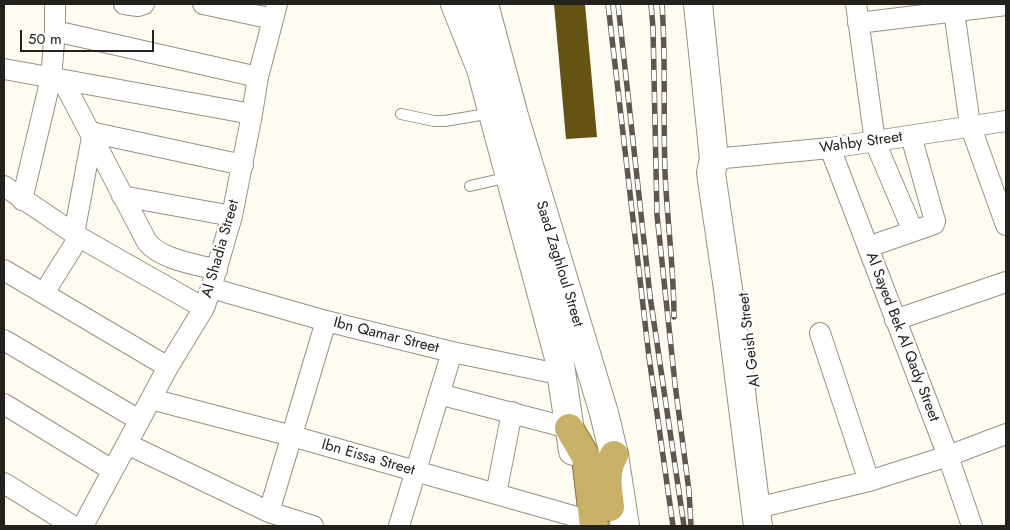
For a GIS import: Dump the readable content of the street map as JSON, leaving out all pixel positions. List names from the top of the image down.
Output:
{
  "streets": {
    "main road": ["Saad Zaghloul Street", "Al Geish Street"],
    "street": [
      "Wahby Street",
      "Al Shadia Street",
      "Ibn Qamar Street",
      "Al Sayed Bek Al Qady Street",
      "Ibn Eissa Street"
    ]
  },
  "crossings": [
    ["Wahby Street", "Al Sayed Bek Al Qady Street"],
    ["Wahby Street", "Al Geish Street"],
    ["Al Shadia Street", "Ibn Qamar Street"],
    ["Al Shadia Street", "Ibn Eissa Street"],
    ["Saad Zaghloul Street", "Ibn Qamar Street"]
  ],
  "scale_bar": "50 m"
}
